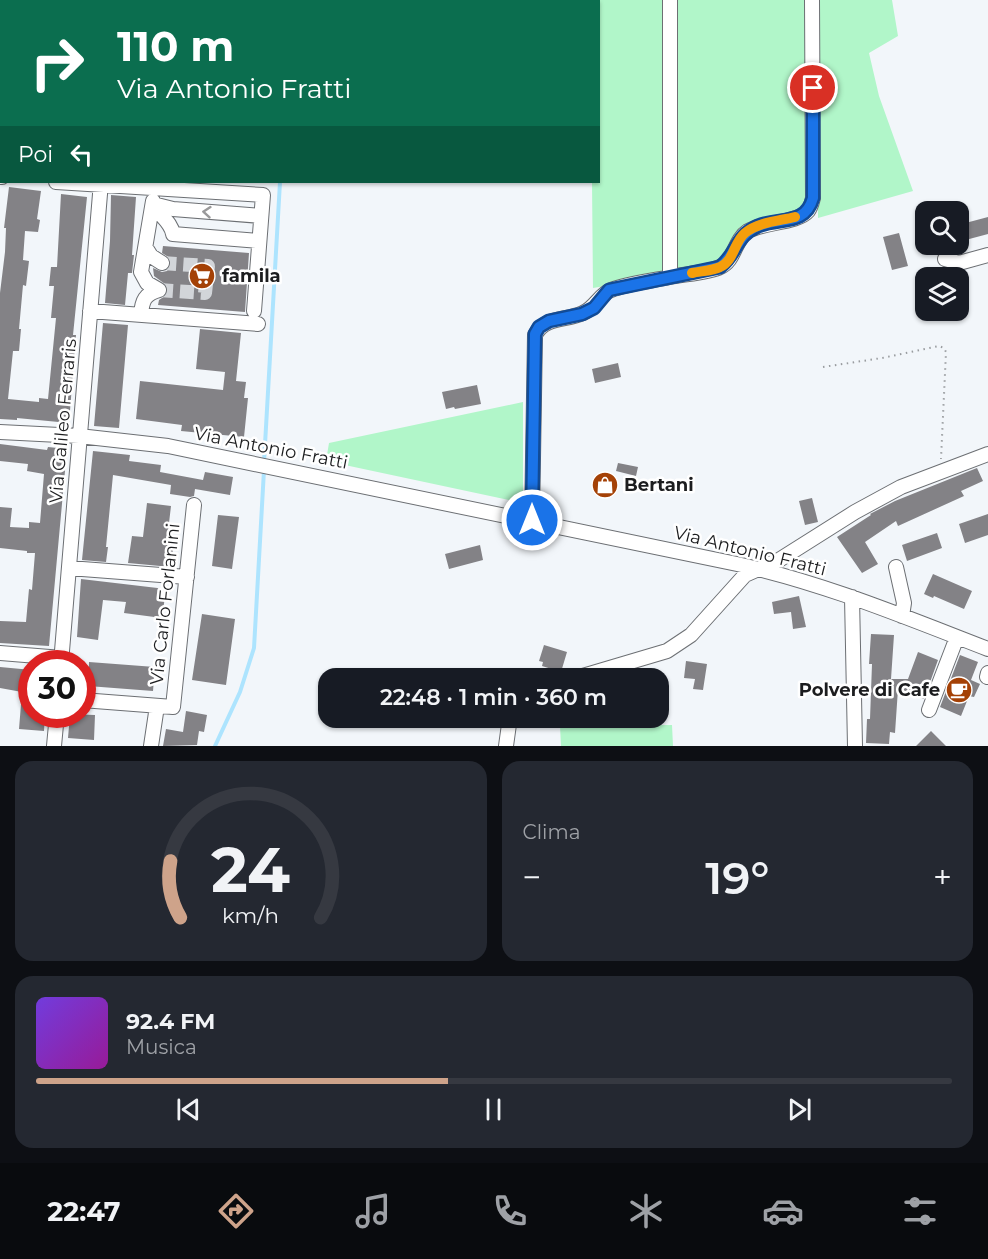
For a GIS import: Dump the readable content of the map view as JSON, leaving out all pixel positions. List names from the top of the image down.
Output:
{
  "streets": {
    "street": ["Via Galileo Ferraris", "Via Antonio Fratti", "Via Carlo Forlanini"]
  },
  "crossings": [
    ["Via Galileo Ferraris", "Via Antonio Fratti"]
  ],
  "places": {
    "supermarket": ["famila"],
    "shop": ["Bertani"],
    "cafe": ["Polvere di Cafe"]
  },
  "page": {
    "turn": ["110 m", "Via Antonio Fratti"],
    "then": "Poi",
    "limit": "30",
    "trip": "22:48 · 1 min · 360 m",
    "tile": "Clima",
    "heat": ["−", "19°", "+"],
    "song": ["92.4 FM", "Musica"],
    "tabs": "22:47",
    "gauge": ["24", "km/h"]
  }
}
